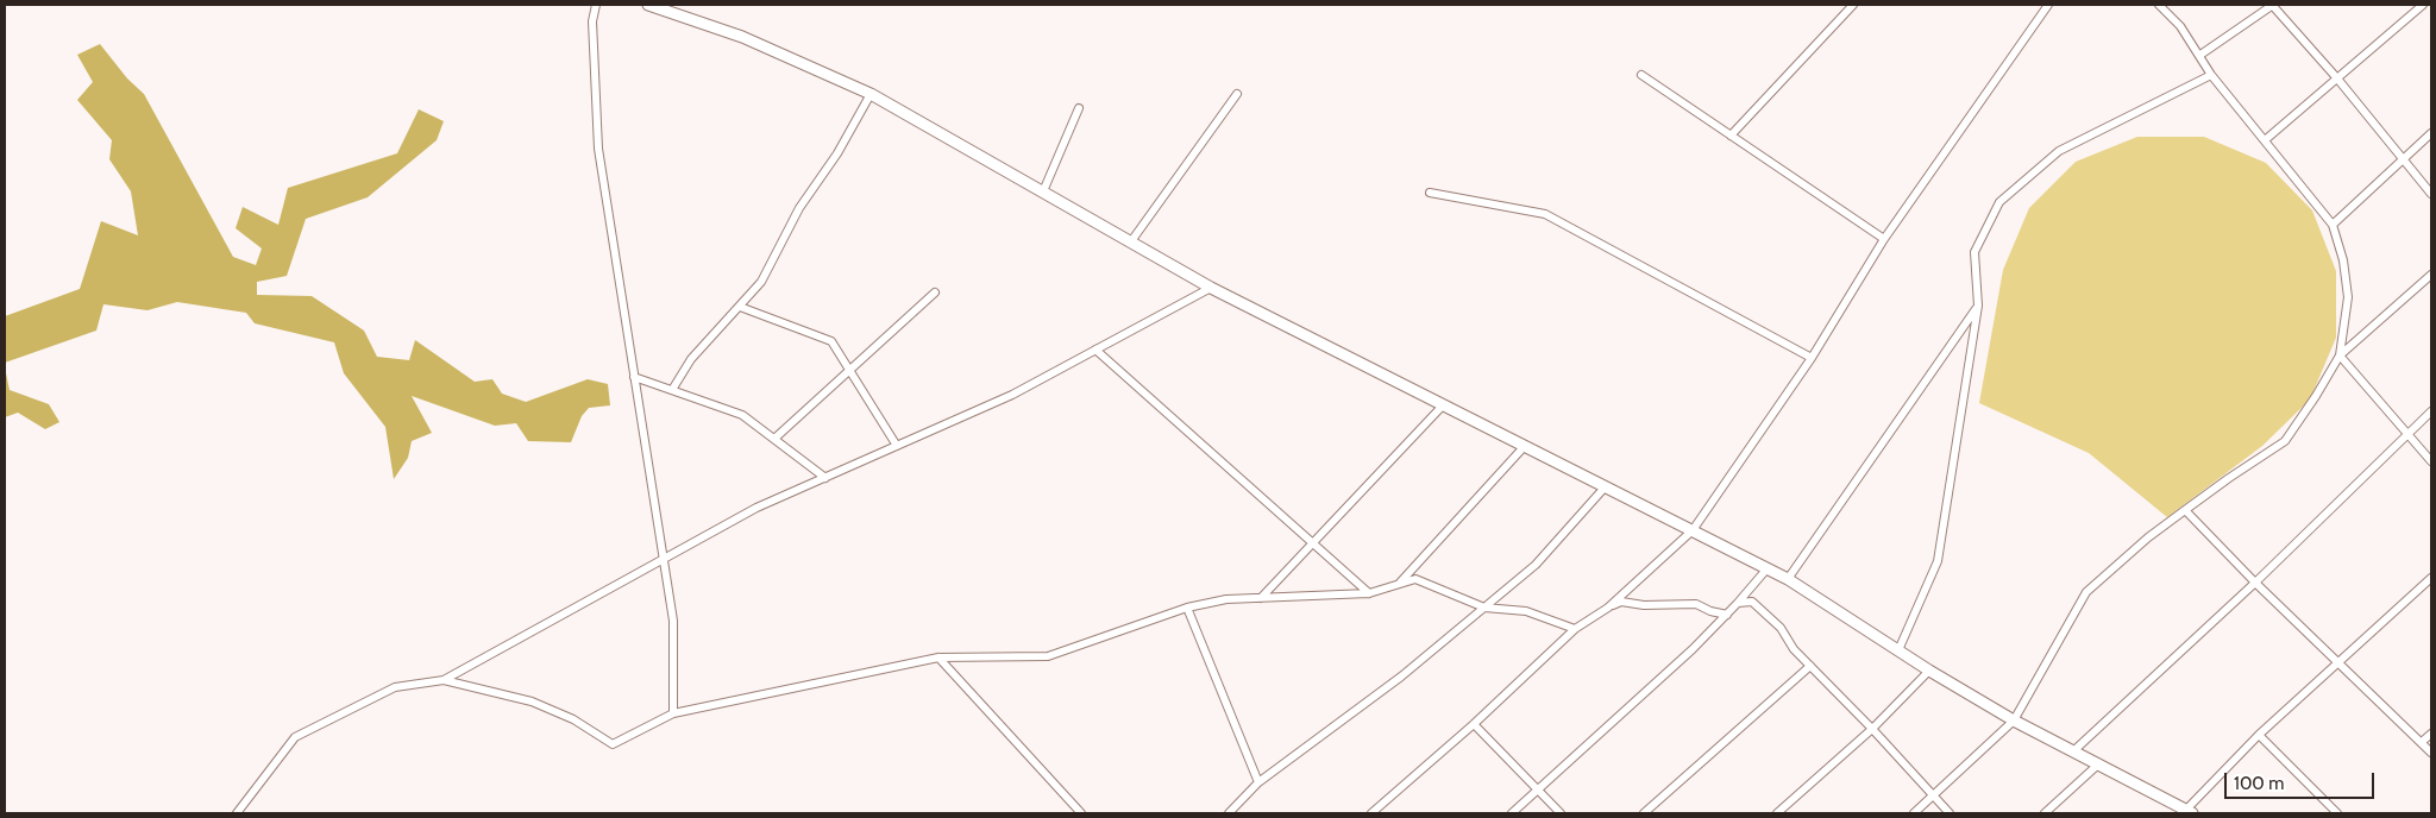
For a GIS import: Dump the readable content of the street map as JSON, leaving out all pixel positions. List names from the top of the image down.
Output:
{
  "scale_bar": "100 m"
}
